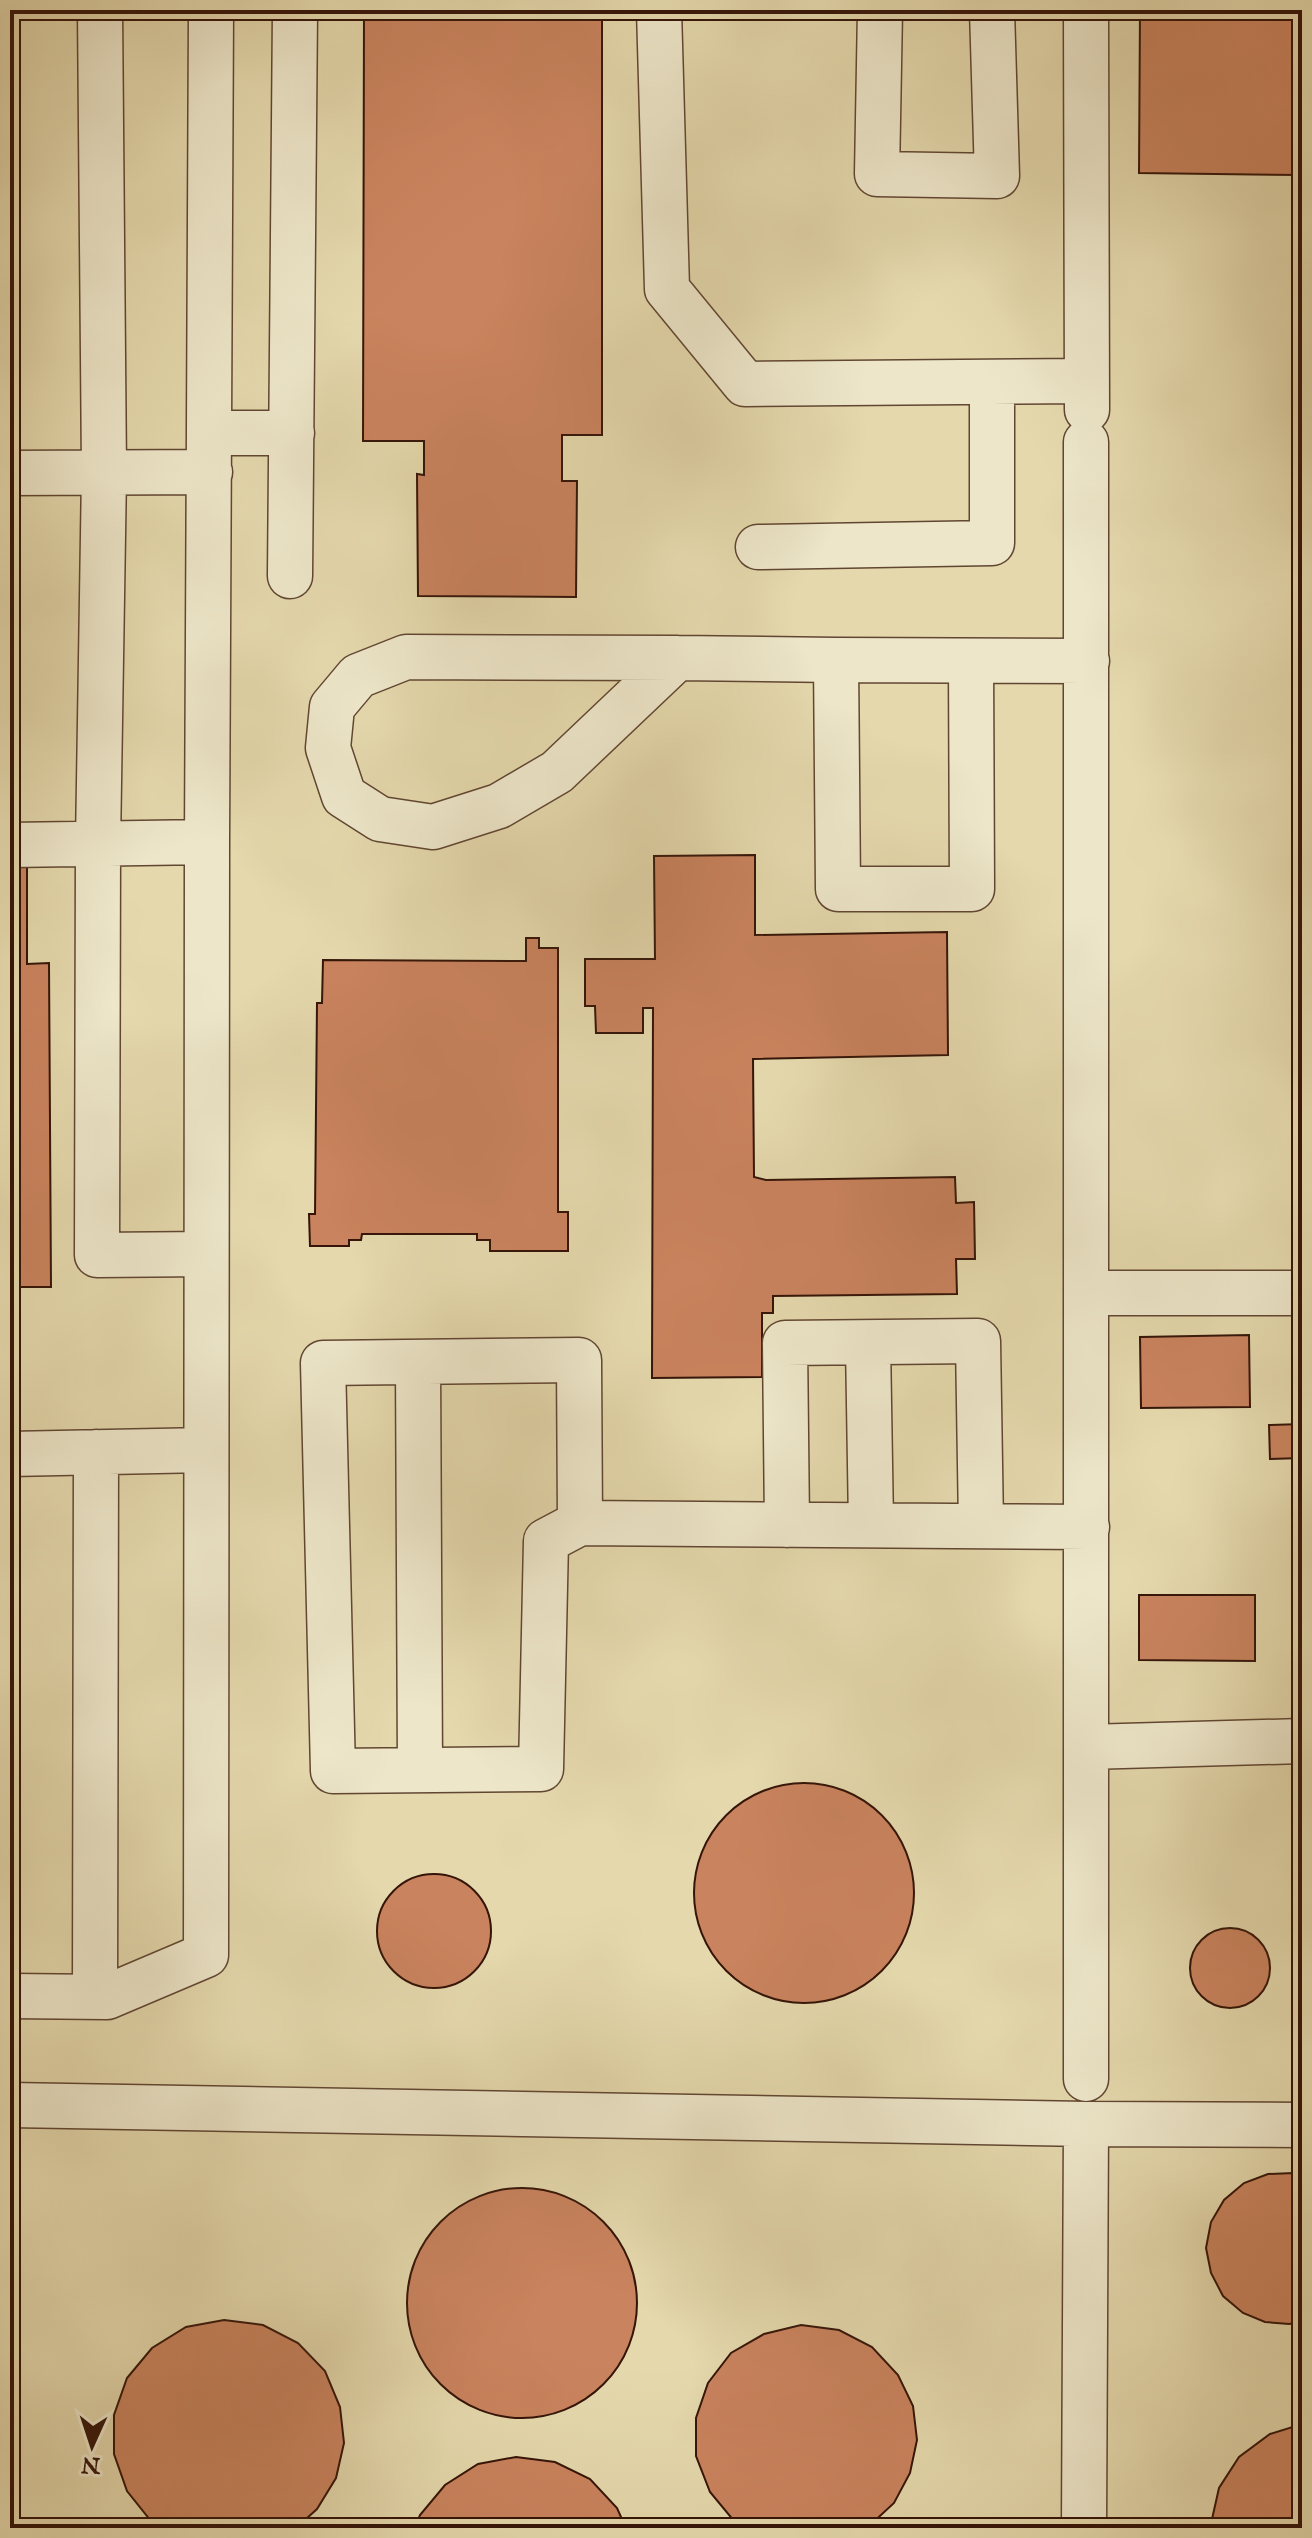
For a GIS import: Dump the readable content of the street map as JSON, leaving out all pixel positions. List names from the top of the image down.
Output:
{
  "north": "bottom"
}
